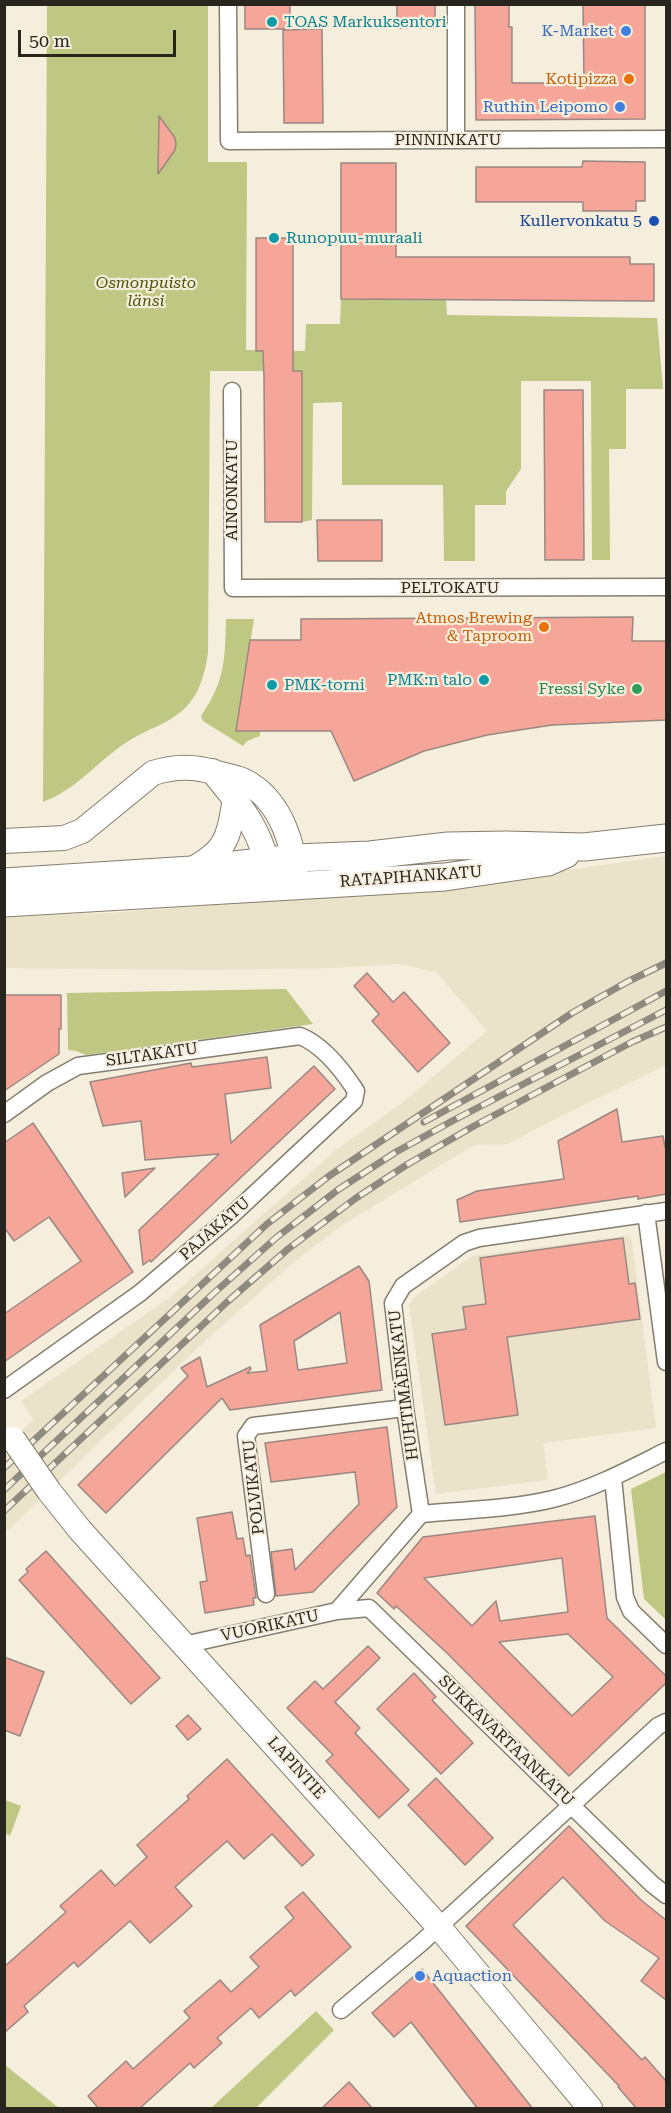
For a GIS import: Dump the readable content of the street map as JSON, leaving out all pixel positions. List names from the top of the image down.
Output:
{
  "streets": {
    "main road": ["RATAPIHANKATU", "LAPINTIE"],
    "street": [
      "PINNINKATU",
      "AINONKATU",
      "PELTOKATU",
      "SILTAKATU",
      "PAJAKATU",
      "HUHTIMÄENKATU",
      "POLVIKATU",
      "VUORIKATU",
      "SUKKAVARTAANKATU"
    ]
  },
  "crossings": [
    ["AINONKATU", "PELTOKATU"],
    ["SILTAKATU", "PAJAKATU"],
    ["HUHTIMÄENKATU", "POLVIKATU"],
    ["HUHTIMÄENKATU", "VUORIKATU"],
    ["VUORIKATU", "SUKKAVARTAANKATU"],
    ["VUORIKATU", "LAPINTIE"]
  ],
  "parks": ["Osmonpuisto länsi"],
  "places": [
    "TOAS Markuksentori",
    "K-Market",
    "Kotipizza",
    "Ruthin Leipomo",
    "Kullervonkatu 5",
    "Runopuu-muraali",
    "Atmos Brewing & Taproom",
    "PMK:n talo",
    "PMK-torni",
    "Fressi Syke",
    "Aquaction"
  ],
  "scale_bar": "50 m"
}
